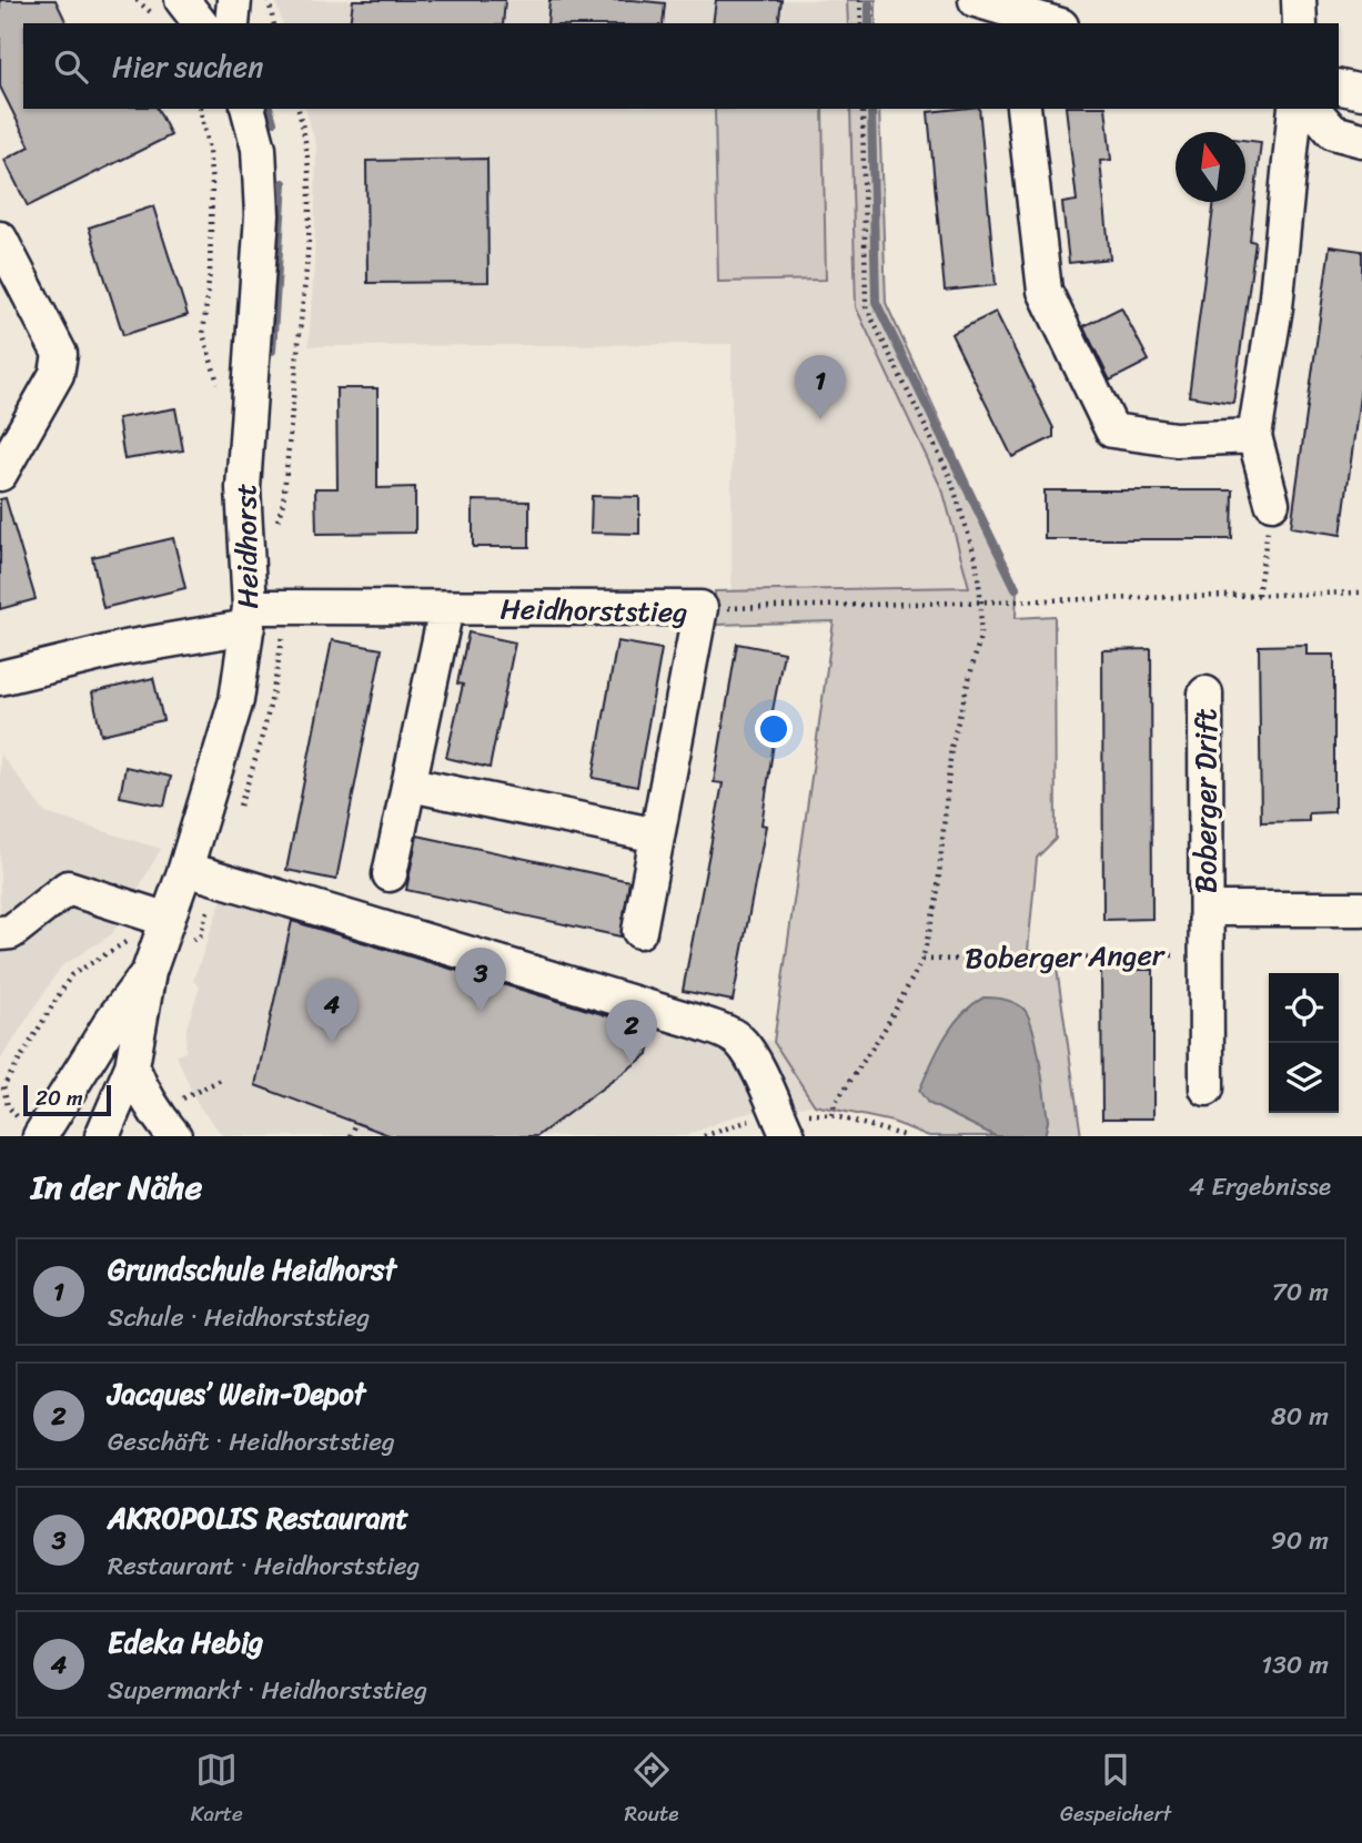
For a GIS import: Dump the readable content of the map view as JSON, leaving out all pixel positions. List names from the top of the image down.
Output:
{
  "streets": {
    "street": ["Heidhorst", "Heidhorststieg", "Boberger Drift"],
    "path": ["Boberger Anger"]
  },
  "crossings": [
    ["Heidhorst", "Heidhorststieg"],
    ["Boberger Drift", "Boberger Anger"]
  ],
  "scale_bar": "20 m",
  "north": "top",
  "page": {
    "search": "Hier suchen",
    "pins": [
      "1",
      "3",
      "4",
      "2"
    ],
    "scale": "20 m",
    "heading": ["In der Nähe", "4 Ergebnisse"],
    "list": [
      {
        "mark": "1",
        "name": "Grundschule Heidhorst",
        "note": "Schule · Heidhorststieg",
        "value": "70 m"
      },
      {
        "mark": "2",
        "name": "Jacques’ Wein-Depot",
        "note": "Geschäft · Heidhorststieg",
        "value": "80 m"
      },
      {
        "mark": "3",
        "name": "AKROPOLIS Restaurant",
        "note": "Restaurant · Heidhorststieg",
        "value": "90 m"
      },
      {
        "mark": "4",
        "name": "Edeka Hebig",
        "note": "Supermarkt · Heidhorststieg",
        "value": "130 m"
      }
    ],
    "nav": ["Karte", "Route", "Gespeichert"]
  }
}
